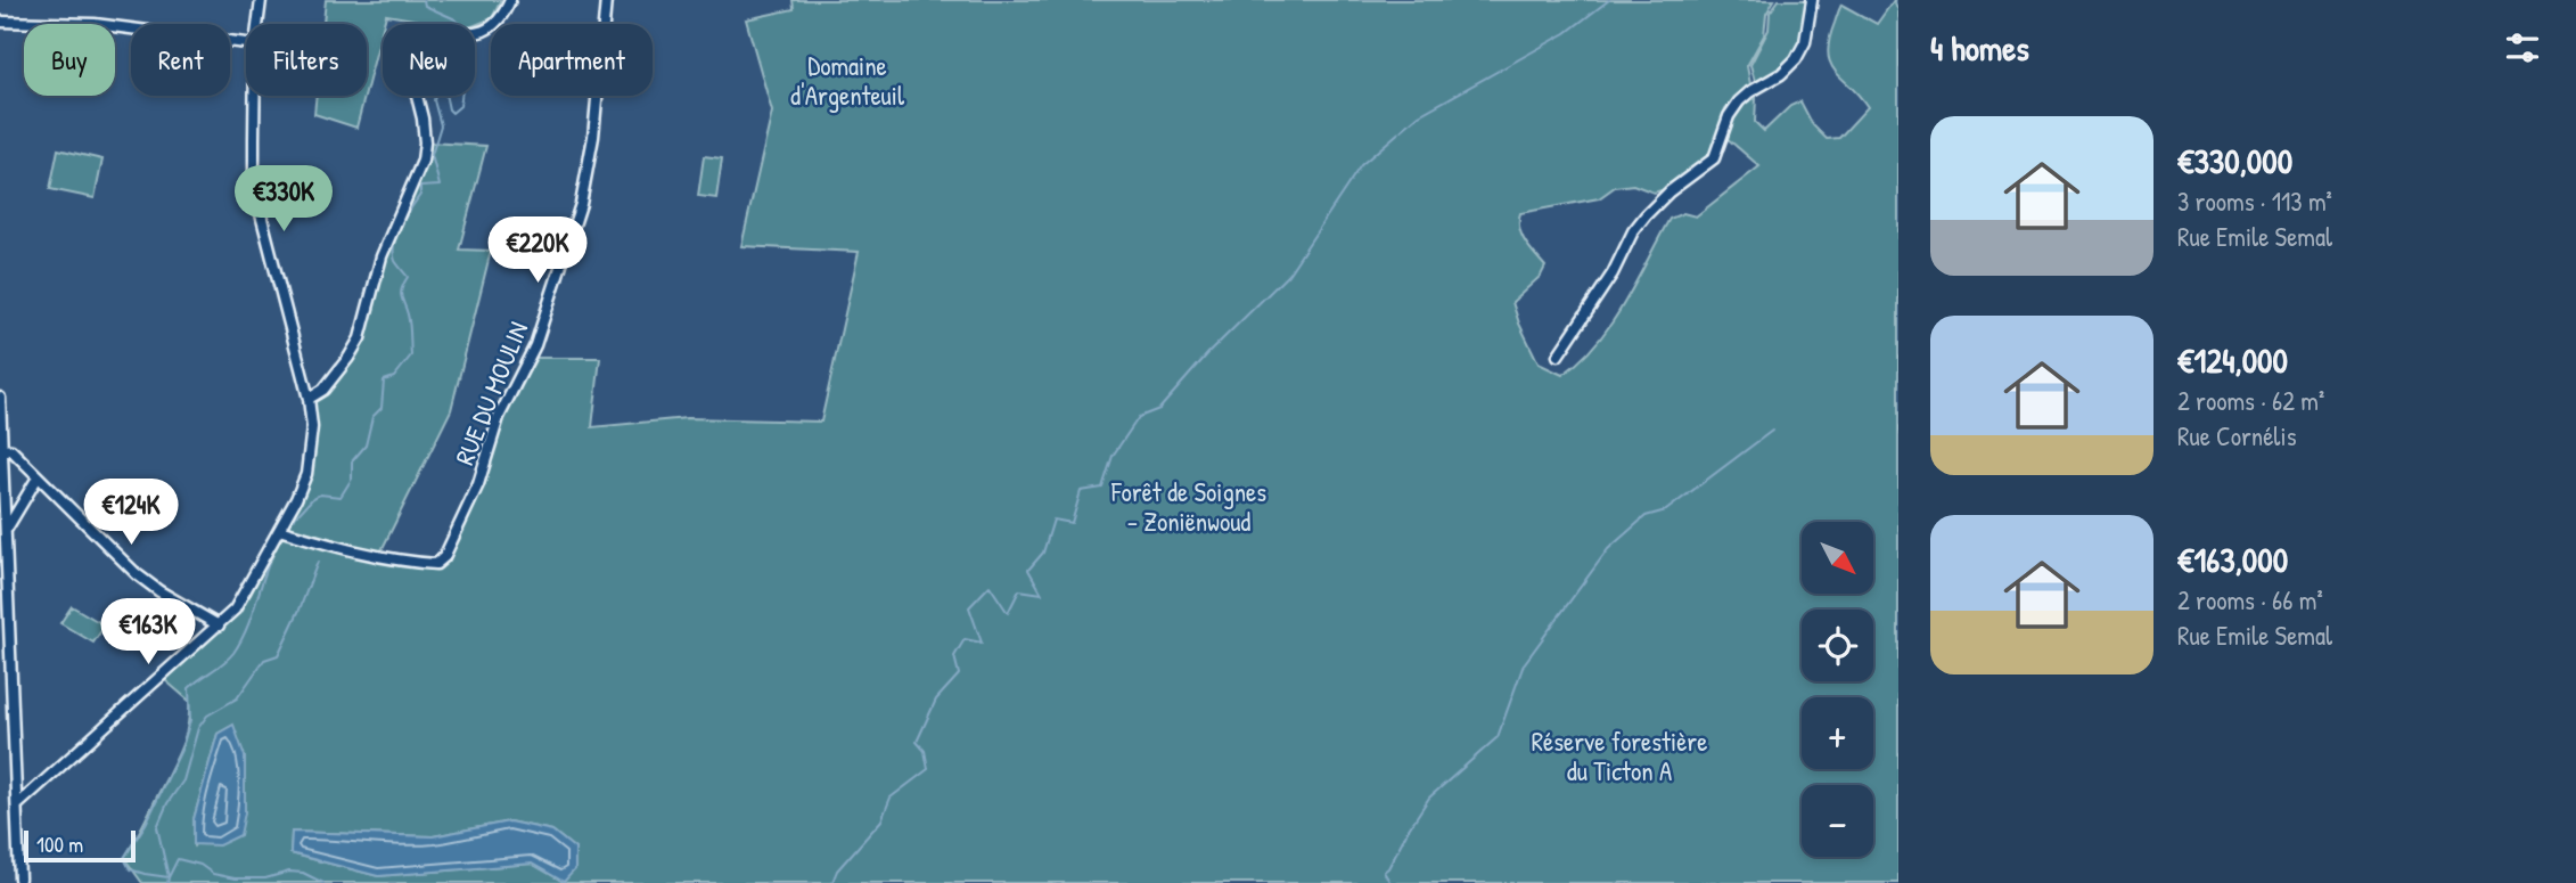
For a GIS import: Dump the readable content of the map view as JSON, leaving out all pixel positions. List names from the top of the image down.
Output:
{
  "streets": {
    "street": ["RUE DU MOULIN"]
  },
  "parks": ["Domaine d'Argenteuil", "Forêt de Soignes - Zoniënwoud", "Réserve forestière du Ticton A"],
  "scale_bar": "100 m",
  "north": "bottom right",
  "page": {
    "heading": "4 homes",
    "chip": [
      "Buy",
      "Rent",
      "Filters",
      "New",
      "Apartment"
    ],
    "list": [
      {
        "name": "€330,000",
        "note": "3 rooms · 113 m² · Rue Emile Semal"
      },
      {
        "name": "€124,000",
        "note": "2 rooms · 62 m² · Rue Cornélis"
      },
      {
        "name": "€163,000",
        "note": "2 rooms · 66 m² · Rue Emile Semal"
      }
    ],
    "price": [
      "€330K",
      "€220K",
      "€124K",
      "€163K"
    ],
    "map_buttons": ["+", "−"],
    "scale": "100 m"
  }
}
